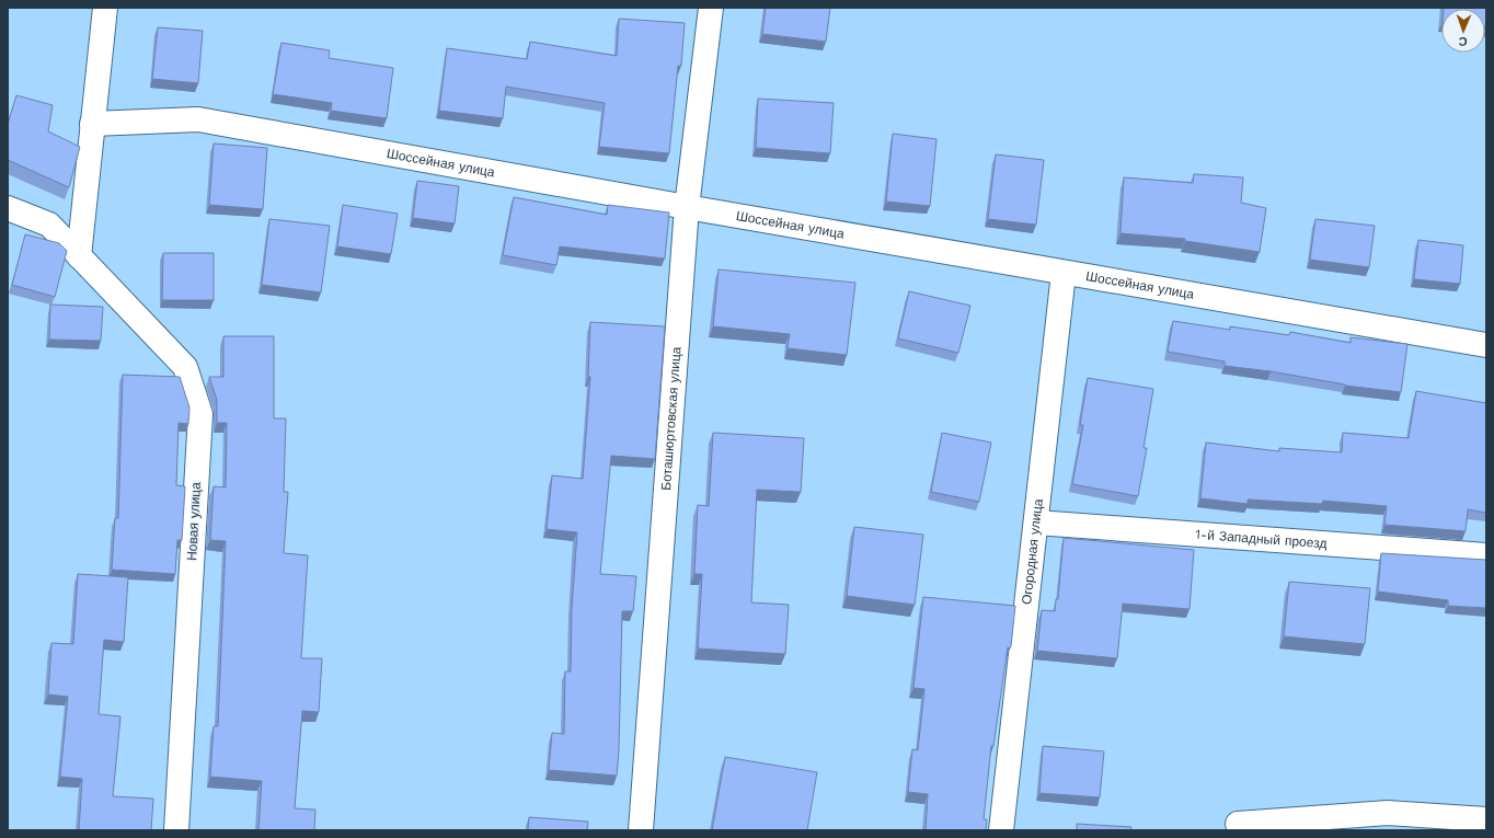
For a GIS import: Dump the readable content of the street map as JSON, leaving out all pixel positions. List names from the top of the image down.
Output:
{
  "streets": {
    "street": [
      "Шоссейная улица",
      "Боташюртовская улица",
      "Новая улица",
      "1-й Западный проезд",
      "Огородная улица"
    ]
  },
  "crossings": [
    ["Шоссейная улица", "Боташюртовская улица"],
    ["Шоссейная улица", "Огородная улица"],
    ["1-й Западный проезд", "Огородная улица"]
  ],
  "north": "bottom"
}
